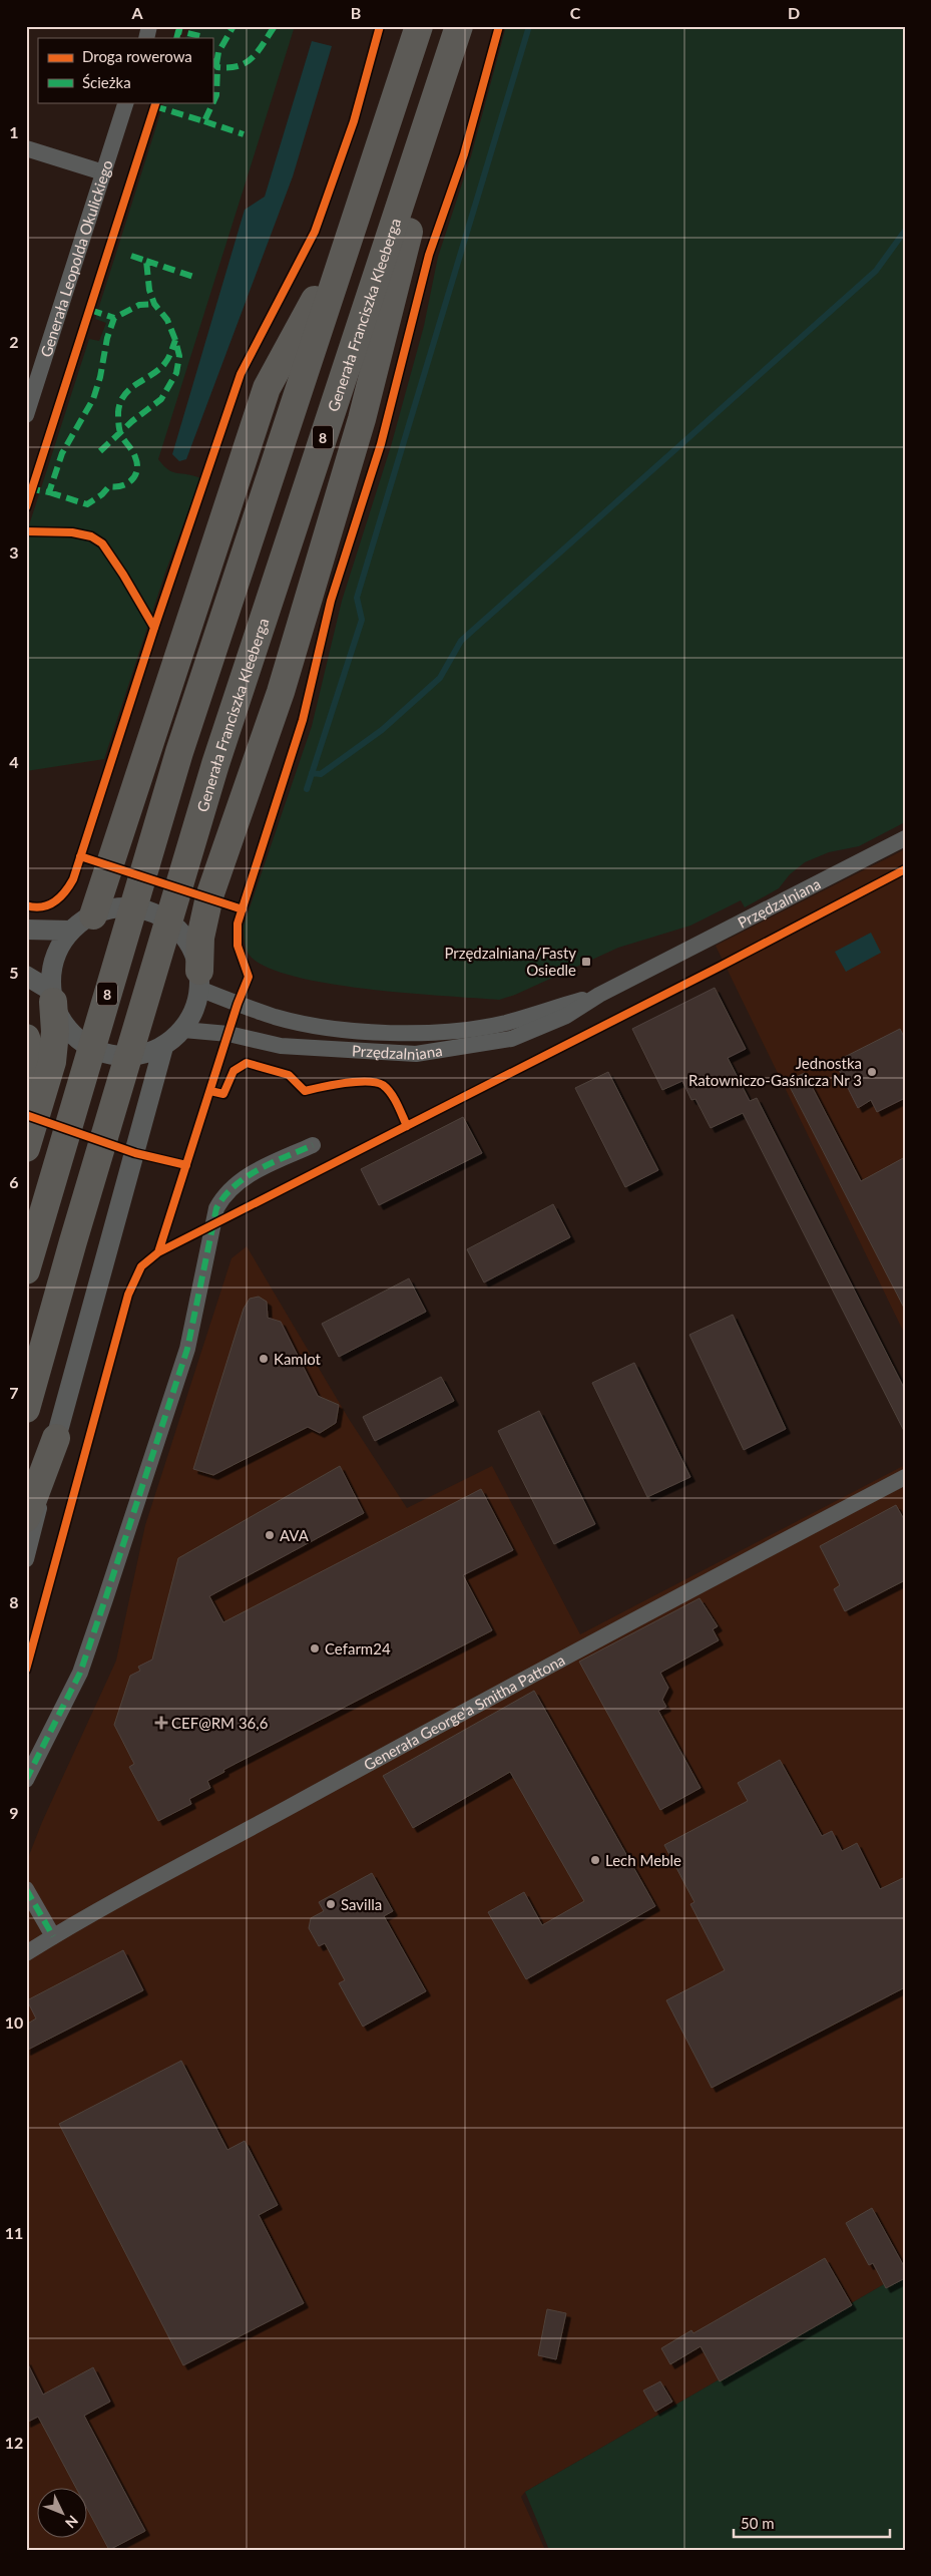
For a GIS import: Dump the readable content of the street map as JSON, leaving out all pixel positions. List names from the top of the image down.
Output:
{
  "streets": {
    "highway": ["Generała Franciszka Kleeberga", "8"],
    "street": ["Generała Leopolda Okulickiego", "Przędzalniana", "Generała George'a Smitha Pattona"]
  },
  "places": {
    "transit": ["Przędzalniana/Fasty Osiedle"],
    "other": [
      "Jednostka Ratowniczo-Gaśnicza Nr 3",
      "Kamlot",
      "AVA",
      "Cefarm24",
      "Lech Meble",
      "Savilla"
    ],
    "health": ["CEF@RM 36,6"]
  },
  "legend": ["Droga rowerowa", "Ścieżka"],
  "scale_bar": "50 m",
  "north": "bottom right",
  "grid": {
    "columns": [
      "A",
      "B",
      "C",
      "D"
    ],
    "rows": [
      "1",
      "2",
      "3",
      "4",
      "5",
      "6",
      "7",
      "8",
      "9",
      "10",
      "11",
      "12"
    ]
  }
}
